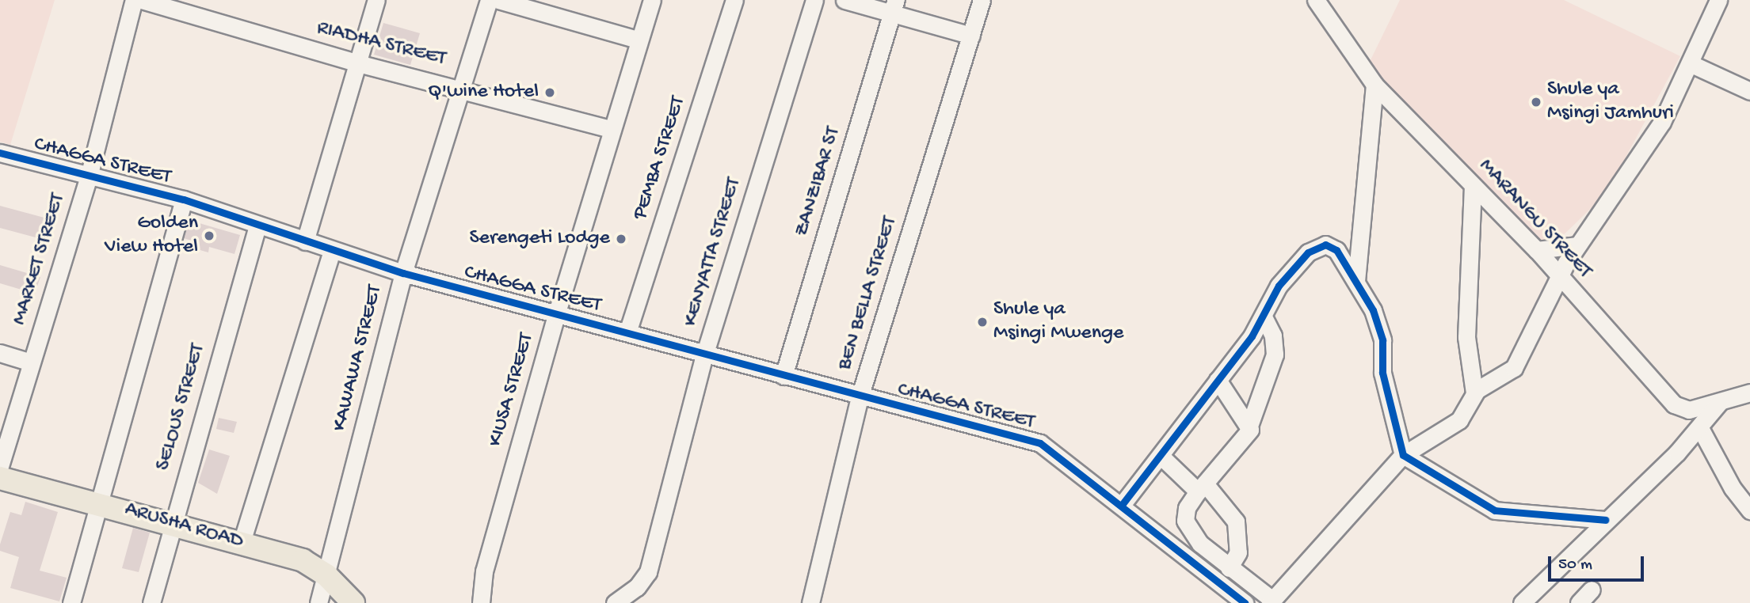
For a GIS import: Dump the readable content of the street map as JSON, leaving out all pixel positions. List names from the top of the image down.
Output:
{
  "streets": {
    "main road": ["ARUSHA ROAD"],
    "street": [
      "RIADHA STREET",
      "PEMBA STREET",
      "CHAGGA STREET",
      "ZANZIBAR ST",
      "MARANGU STREET",
      "KENYATTA STREET",
      "MARKET STREET",
      "BEN BELLA STREET",
      "KAWAWA STREET",
      "KIUSA STREET",
      "SELOUS STREET"
    ]
  },
  "crossings": [
    ["RIADHA STREET", "KAWAWA STREET"],
    ["RIADHA STREET", "KIUSA STREET"],
    ["PEMBA STREET", "CHAGGA STREET"],
    ["CHAGGA STREET", "ZANZIBAR ST"],
    ["CHAGGA STREET", "KENYATTA STREET"],
    ["CHAGGA STREET", "MARKET STREET"],
    ["CHAGGA STREET", "BEN BELLA STREET"],
    ["CHAGGA STREET", "KAWAWA STREET"],
    ["CHAGGA STREET", "KIUSA STREET"],
    ["CHAGGA STREET", "SELOUS STREET"],
    ["KAWAWA STREET", "ARUSHA ROAD"],
    ["SELOUS STREET", "ARUSHA ROAD"]
  ],
  "places": [
    "Q'wine Hotel",
    "Shule ya Msingi Jamhuri",
    "Golden View Hotel",
    "Serengeti Lodge",
    "Shule ya Msingi Mwenge"
  ],
  "scale_bar": "50 m"
}
